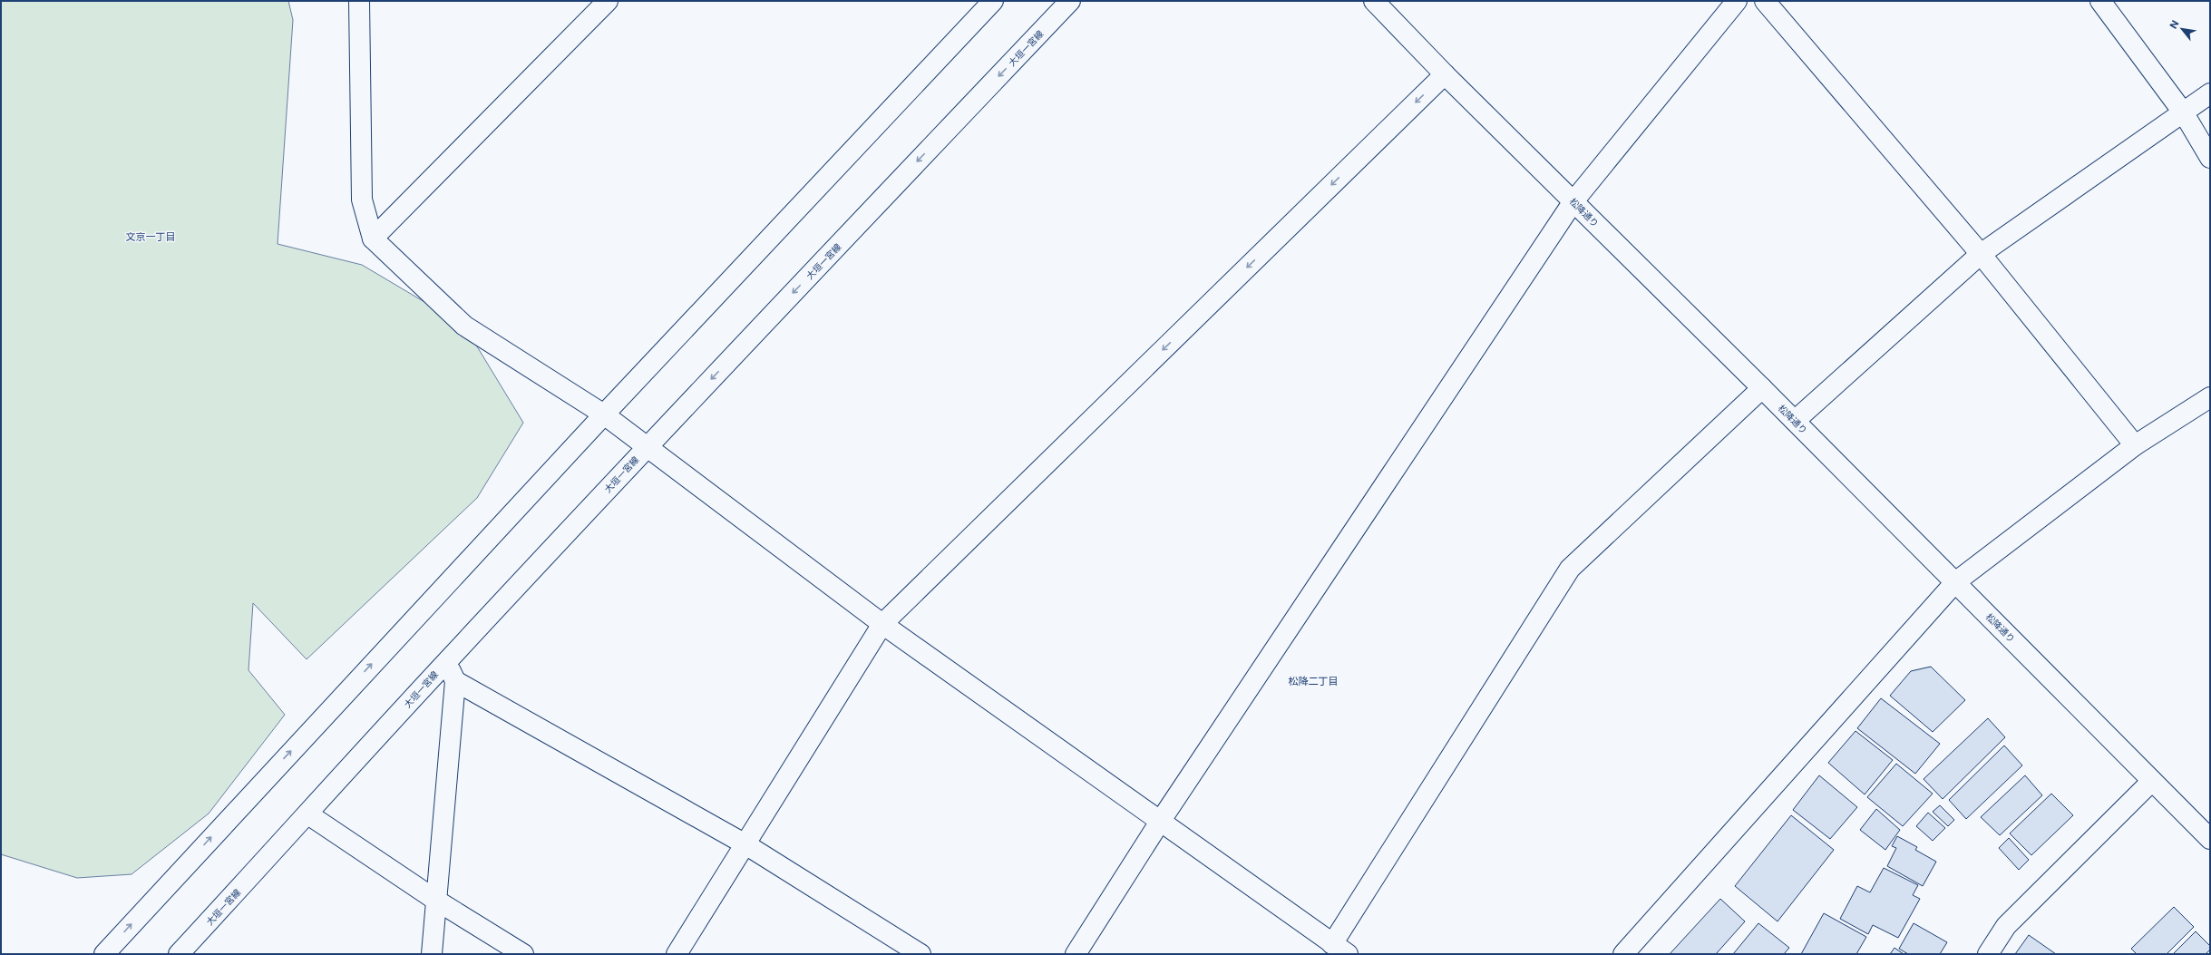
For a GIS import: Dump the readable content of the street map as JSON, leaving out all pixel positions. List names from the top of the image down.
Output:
{
  "streets": {
    "street": ["大垣一宮線", "松降通り"]
  },
  "districts": ["文京一丁目", "松降二丁目"],
  "north": "top left"
}
